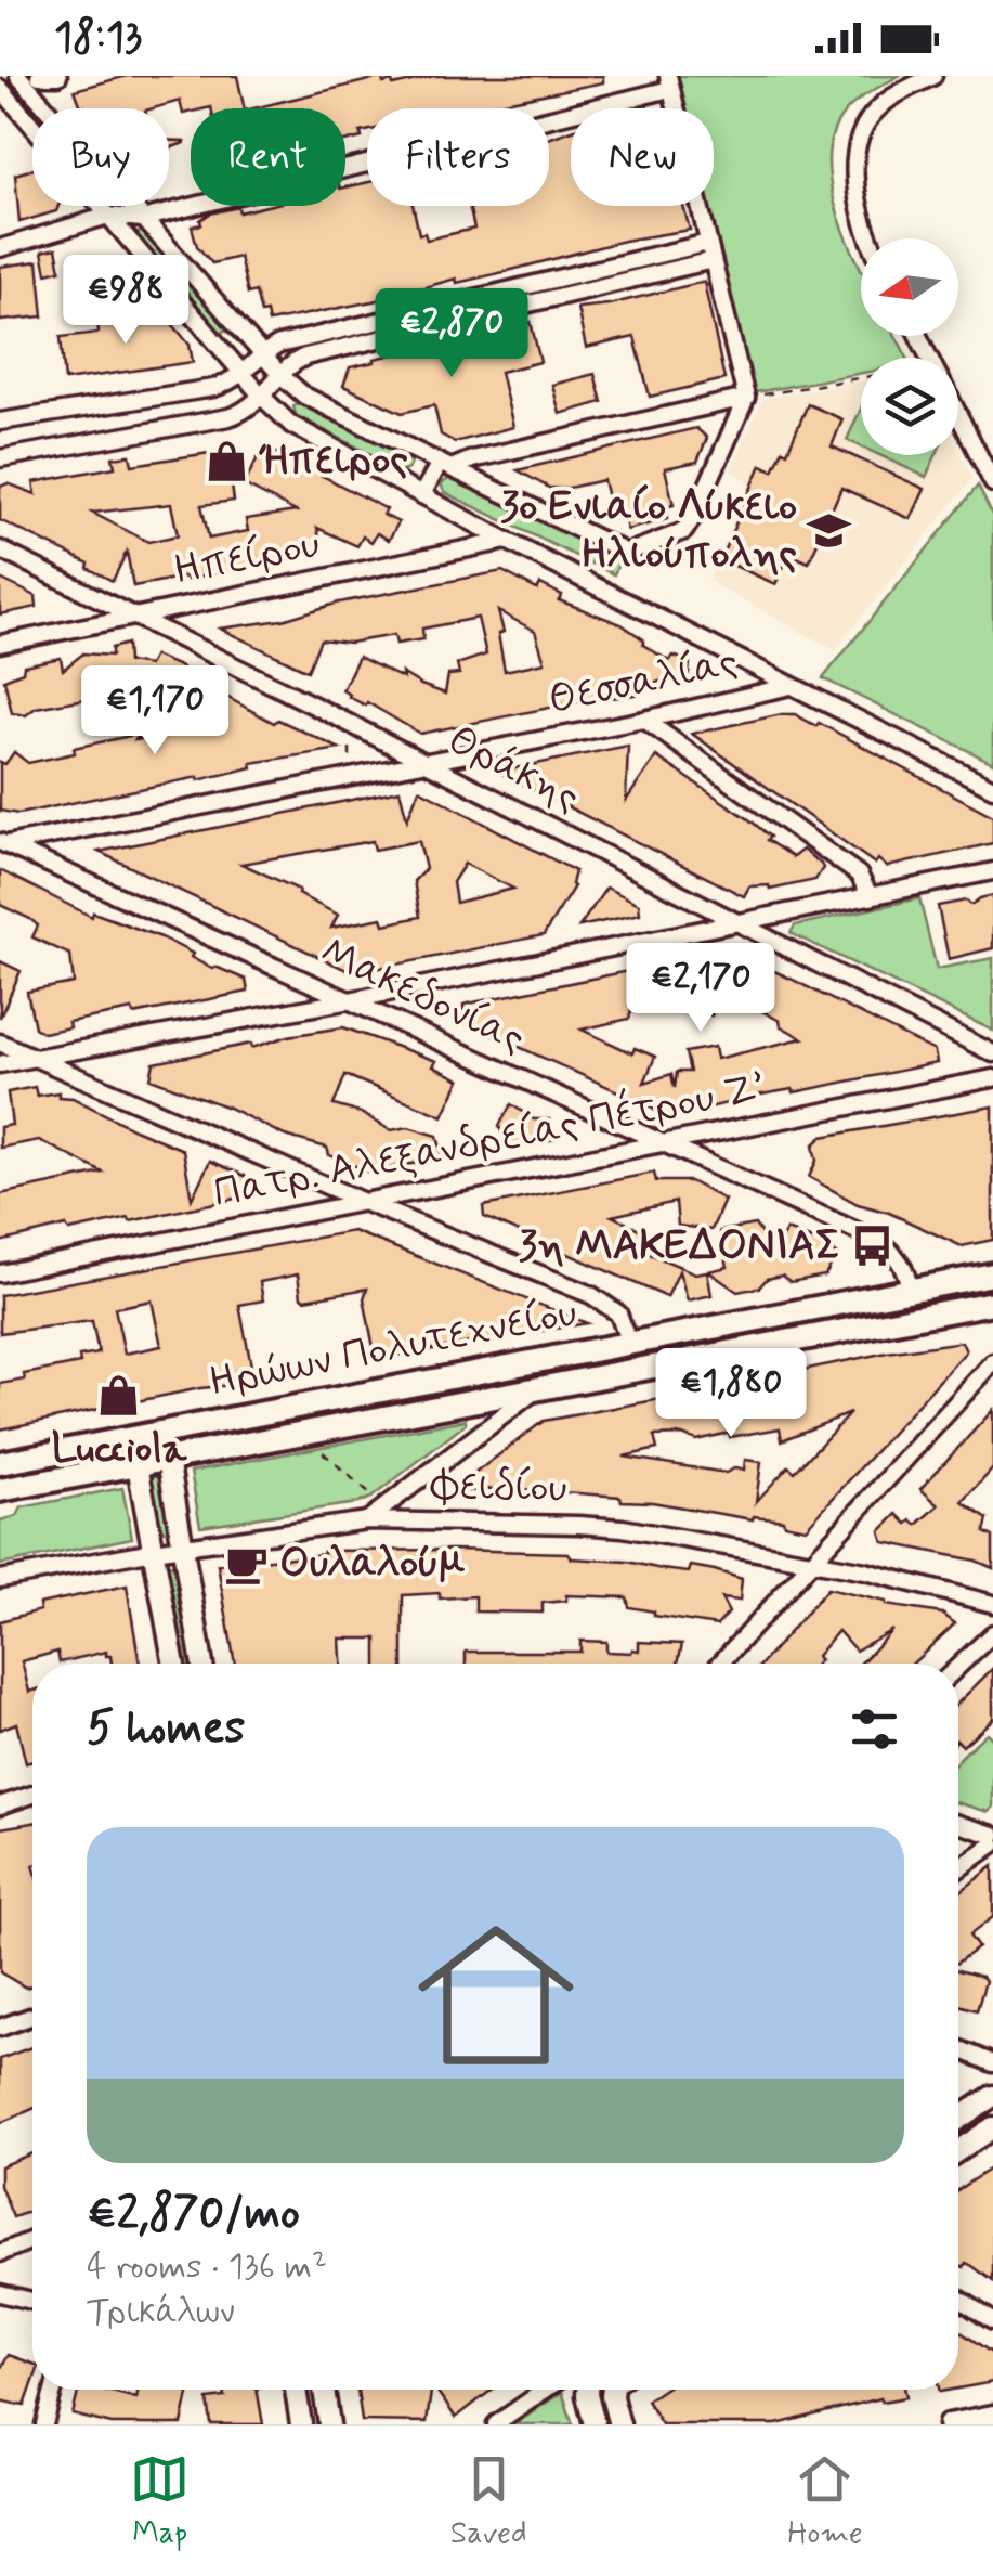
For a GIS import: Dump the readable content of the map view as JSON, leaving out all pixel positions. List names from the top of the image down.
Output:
{
  "streets": {
    "main road": ["Ηρώων Πολυτεχνείου"],
    "street": [
      "Ηπείρου",
      "Θεσσαλίας",
      "Θράκης",
      "Μακεδονίας",
      "Πατρ. Αλεξανδρείας Πέτρου Ζ’",
      "Φειδίου"
    ]
  },
  "crossings": [
    ["Ηπείρου", "Θράκης"],
    ["Θεσσαλίας", "Θράκης"],
    ["Θεσσαλίας", "Μακεδονίας"],
    ["Μακεδονίας", "Πατρ. Αλεξανδρείας Πέτρου Ζ’"],
    ["Μακεδονίας", "Ηρώων Πολυτεχνείου"],
    ["Ηρώων Πολυτεχνείου", "Φειδίου"]
  ],
  "places": {
    "shop": ["Ήπειρος", "Lucciola"],
    "school or university": ["3ο Ενιαίο Λύκειο Ηλιούπολης"],
    "bus stop": ["3η ΜΑΚΕΔΟΝΙΑΣ"],
    "cafe": ["Ουλαλούμ"]
  },
  "north": "left",
  "page": {
    "status": "18:13",
    "chip": [
      "Buy",
      "Rent",
      "Filters",
      "New"
    ],
    "price": [
      "€988",
      "€2,870",
      "€1,170",
      "€2,170",
      "€1,880"
    ],
    "heading": "5 homes",
    "list": [
      {
        "name": "€2,870/mo",
        "note": "4 rooms · 136 m² · Τρικάλων"
      }
    ],
    "tabs": ["Map", "Saved", "Home"]
  }
}
